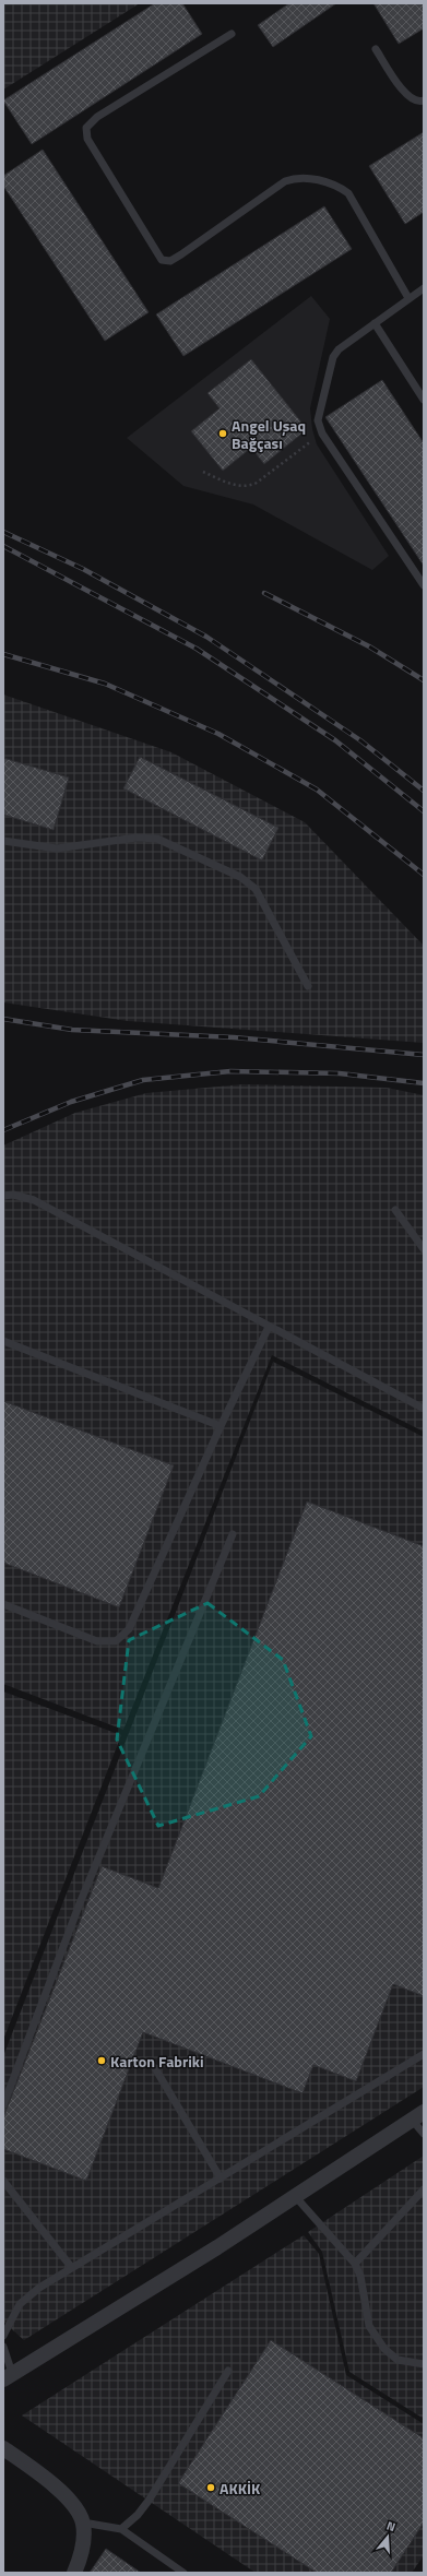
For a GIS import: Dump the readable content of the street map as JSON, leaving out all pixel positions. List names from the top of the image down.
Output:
{
  "places": ["Angel Uşaq Bağçası", "Karton Fabriki", "AKKİK"],
  "north": "top"
}
